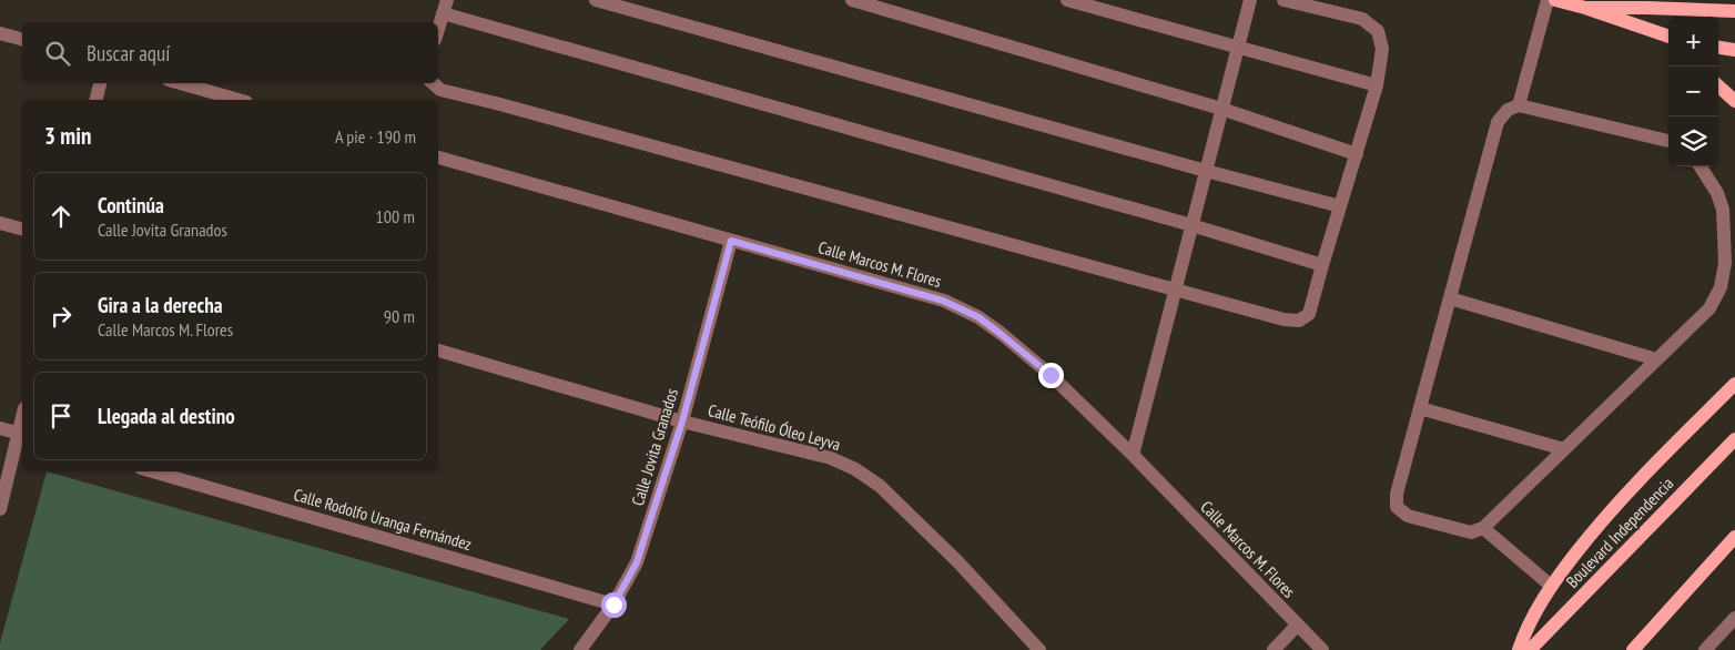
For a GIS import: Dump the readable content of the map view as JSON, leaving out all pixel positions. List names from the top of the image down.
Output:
{
  "streets": {
    "main road": ["Boulevard Independencia"],
    "street": [
      "Calle Marcos M. Flores",
      "Calle Teófilo Óleo Leyva",
      "Calle Jovita Granados",
      "Calle Rodolfo Uranga Fernández"
    ]
  },
  "crossings": [
    ["Calle Marcos M. Flores", "Calle Jovita Granados"],
    ["Calle Teófilo Óleo Leyva", "Calle Jovita Granados"],
    ["Calle Jovita Granados", "Calle Rodolfo Uranga Fernández"]
  ],
  "page": {
    "map_buttons": ["+", "−"],
    "search": "Buscar aquí",
    "heading": ["3 min", "A pie · 190 m"],
    "list": [
      ["Continúa", "Calle Jovita Granados", "100 m"],
      ["Gira a la derecha", "Calle Marcos M. Flores", "90 m"],
      "Llegada al destino"
    ]
  }
}
